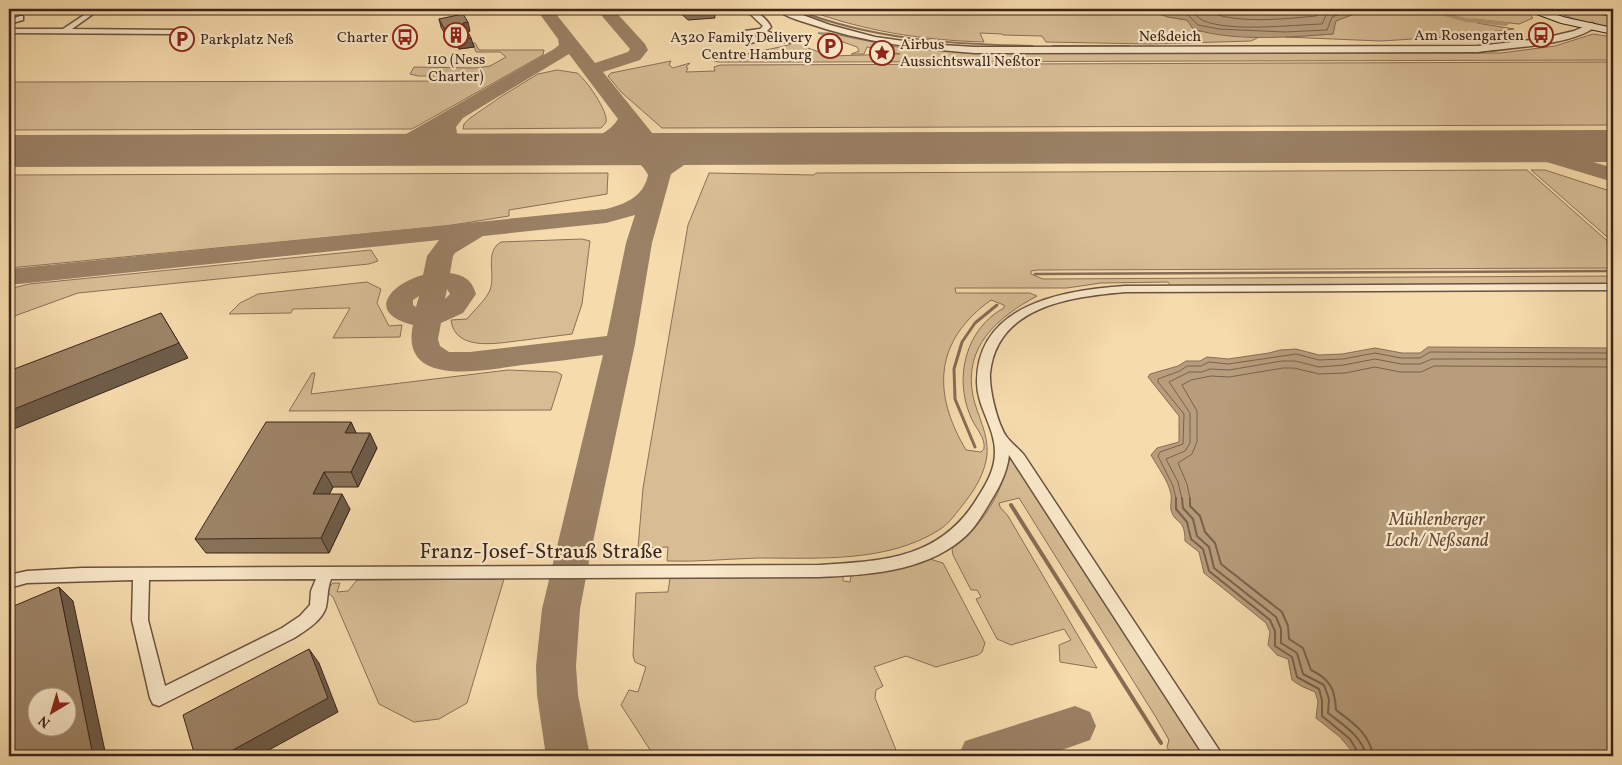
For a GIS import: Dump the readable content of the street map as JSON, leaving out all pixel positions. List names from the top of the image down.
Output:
{
  "streets": {
    "street": ["Neßdeich", "Franz-Josef-Strauß Straße"]
  },
  "parks": ["Mühlenberger Loch/ Neßsand"],
  "places": {
    "building": ["110 (Ness Charter)"],
    "bus stop": ["Am Rosengarten", "Charter"],
    "parking": ["Parkplatz Neß", "A320 Family Delivery Centre Hamburg"],
    "place": ["Airbus Aussichtswall Neßtor"]
  },
  "north": "bottom left"
}
